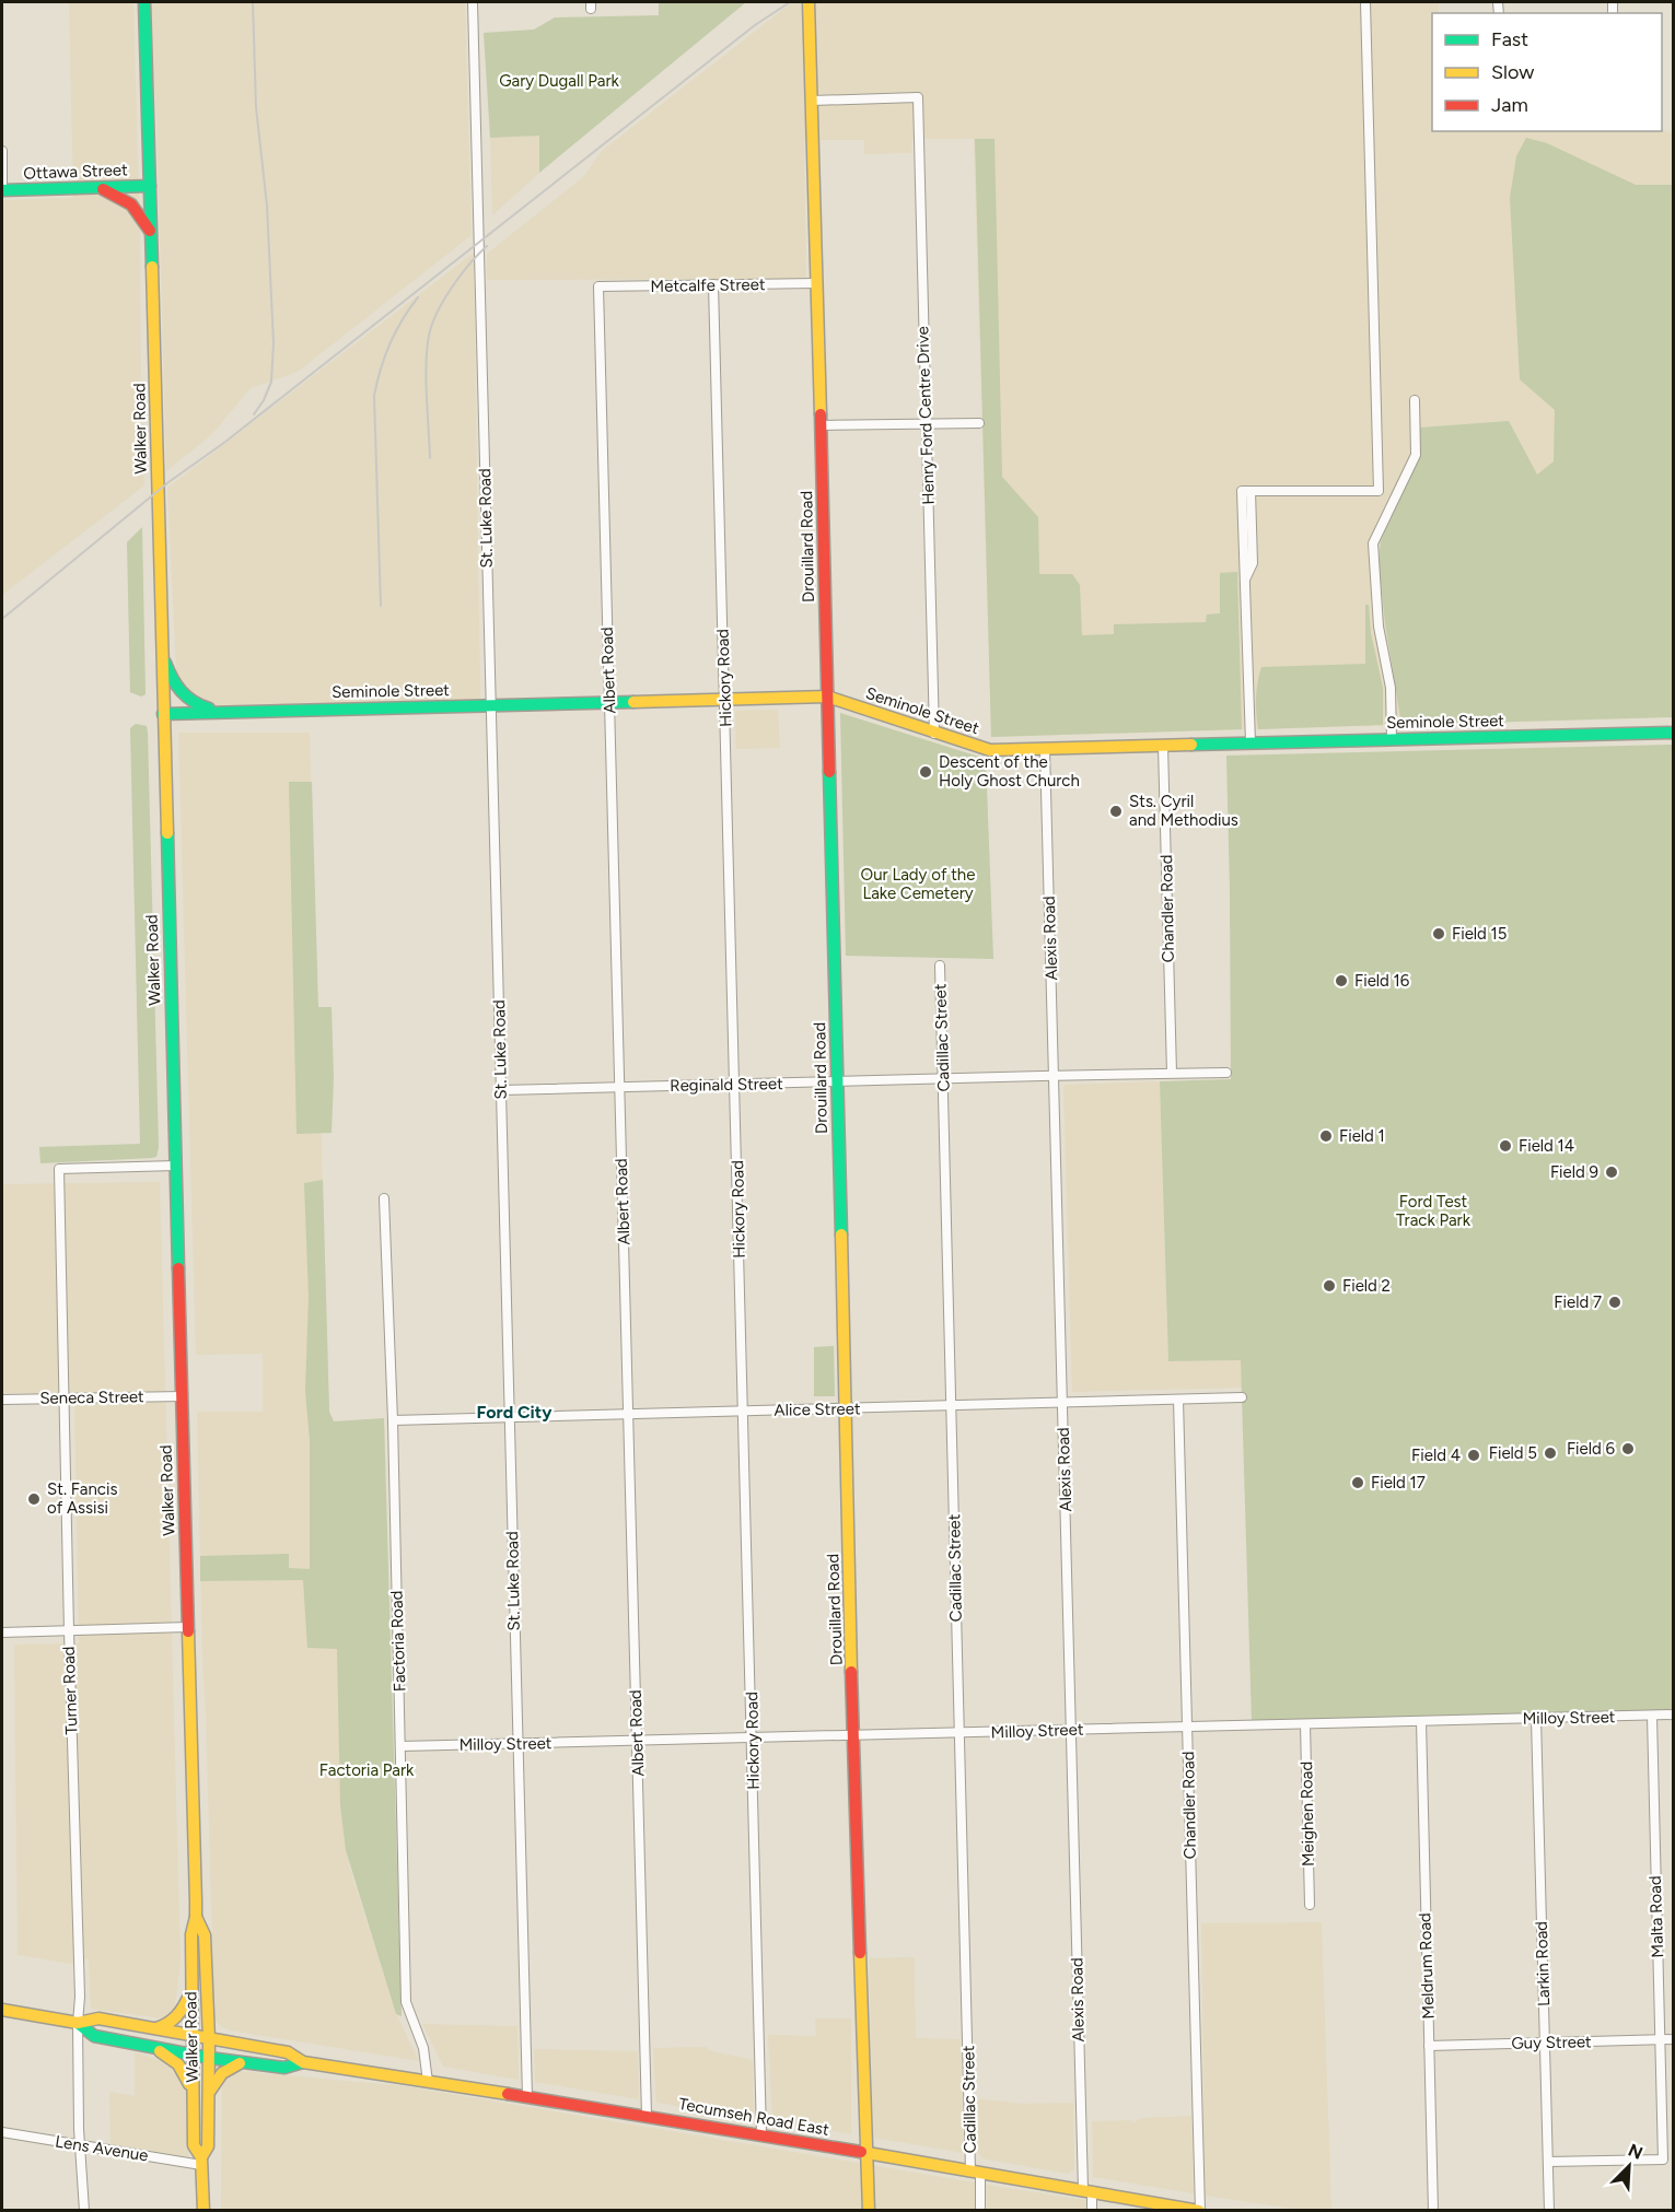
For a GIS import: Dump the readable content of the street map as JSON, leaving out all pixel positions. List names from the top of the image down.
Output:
{
  "streets": {
    "main road": [
      "Ottawa Street",
      "Walker Road",
      "Drouillard Road",
      "Seminole Street",
      "Tecumseh Road East"
    ],
    "street": [
      "Metcalfe Street",
      "Henry Ford Centre Drive",
      "St. Luke Road",
      "Albert Road",
      "Hickory Road",
      "Chandler Road",
      "Alexis Road",
      "Cadillac Street",
      "Reginald Street",
      "Seneca Street",
      "Alice Street",
      "Factoria Road",
      "Turner Road",
      "Milloy Street",
      "Meighen Road",
      "Malta Road",
      "Larkin Road",
      "Meldrum Road",
      "Guy Street",
      "Lens Avenue"
    ]
  },
  "crossings": [
    ["Ottawa Street", "Walker Road"],
    ["Metcalfe Street", "Drouillard Road"],
    ["Metcalfe Street", "Albert Road"],
    ["Metcalfe Street", "Hickory Road"],
    ["Henry Ford Centre Drive", "Drouillard Road"],
    ["Henry Ford Centre Drive", "Seminole Street"],
    ["Walker Road", "Seminole Street"],
    ["Walker Road", "Seneca Street"],
    ["Walker Road", "Turner Road"],
    ["Walker Road", "Tecumseh Road East"],
    ["Walker Road", "Lens Avenue"],
    ["St. Luke Road", "Seminole Street"],
    ["St. Luke Road", "Reginald Street"],
    ["St. Luke Road", "Alice Street"],
    ["St. Luke Road", "Milloy Street"],
    ["St. Luke Road", "Tecumseh Road East"],
    ["Drouillard Road", "Seminole Street"],
    ["Drouillard Road", "Reginald Street"],
    ["Drouillard Road", "Alice Street"],
    ["Drouillard Road", "Milloy Street"],
    ["Drouillard Road", "Tecumseh Road East"],
    ["Albert Road", "Seminole Street"],
    ["Albert Road", "Reginald Street"],
    ["Albert Road", "Alice Street"],
    ["Albert Road", "Milloy Street"],
    ["Albert Road", "Tecumseh Road East"],
    ["Hickory Road", "Seminole Street"],
    ["Hickory Road", "Reginald Street"],
    ["Hickory Road", "Alice Street"],
    ["Hickory Road", "Milloy Street"],
    ["Hickory Road", "Tecumseh Road East"],
    ["Seminole Street", "Chandler Road"],
    ["Seminole Street", "Alexis Road"],
    ["Chandler Road", "Reginald Street"],
    ["Chandler Road", "Alice Street"],
    ["Chandler Road", "Milloy Street"],
    ["Chandler Road", "Tecumseh Road East"],
    ["Alexis Road", "Reginald Street"],
    ["Alexis Road", "Alice Street"],
    ["Alexis Road", "Milloy Street"],
    ["Alexis Road", "Tecumseh Road East"],
    ["Cadillac Street", "Reginald Street"],
    ["Cadillac Street", "Alice Street"],
    ["Cadillac Street", "Milloy Street"],
    ["Cadillac Street", "Tecumseh Road East"],
    ["Seneca Street", "Turner Road"],
    ["Alice Street", "Factoria Road"],
    ["Factoria Road", "Milloy Street"],
    ["Factoria Road", "Tecumseh Road East"],
    ["Turner Road", "Tecumseh Road East"],
    ["Turner Road", "Lens Avenue"],
    ["Milloy Street", "Meighen Road"],
    ["Milloy Street", "Malta Road"],
    ["Milloy Street", "Larkin Road"],
    ["Milloy Street", "Meldrum Road"],
    ["Malta Road", "Larkin Road"],
    ["Malta Road", "Guy Street"],
    ["Larkin Road", "Guy Street"],
    ["Meldrum Road", "Guy Street"]
  ],
  "districts": ["Ford City"],
  "parks": [
    "Gary Dugall Park",
    "Our Lady of the Lake Cemetery",
    "Ford Test Track Park",
    "Factoria Park"
  ],
  "places": [
    "Descent of the Holy Ghost Church",
    "Sts. Cyril and Methodius",
    "Field 15",
    "Field 16",
    "Field 1",
    "Field 14",
    "Field 9",
    "Field 2",
    "Field 7",
    "Field 6",
    "Field 5",
    "Field 4",
    "Field 17",
    "St. Fancis of Assisi"
  ],
  "legend": ["Fast", "Slow", "Jam"],
  "north": "top right"
}
